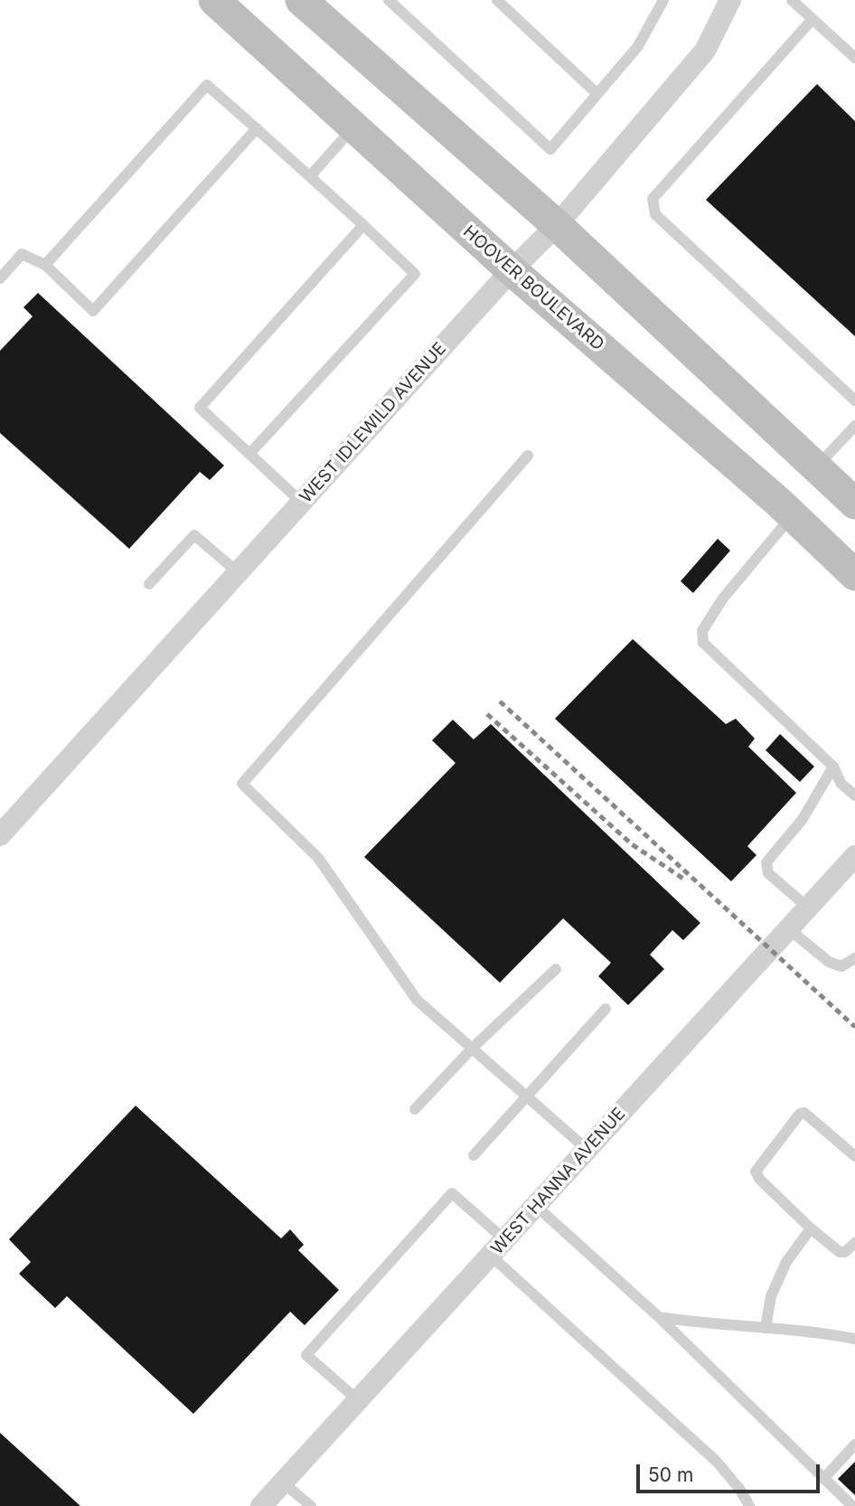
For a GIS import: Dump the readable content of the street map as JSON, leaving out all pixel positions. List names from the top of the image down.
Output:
{
  "streets": {
    "main road": ["HOOVER BOULEVARD"],
    "street": ["WEST IDLEWILD AVENUE", "WEST HANNA AVENUE"]
  },
  "crossings": [
    ["HOOVER BOULEVARD", "WEST IDLEWILD AVENUE"]
  ],
  "scale_bar": "50 m"
}
